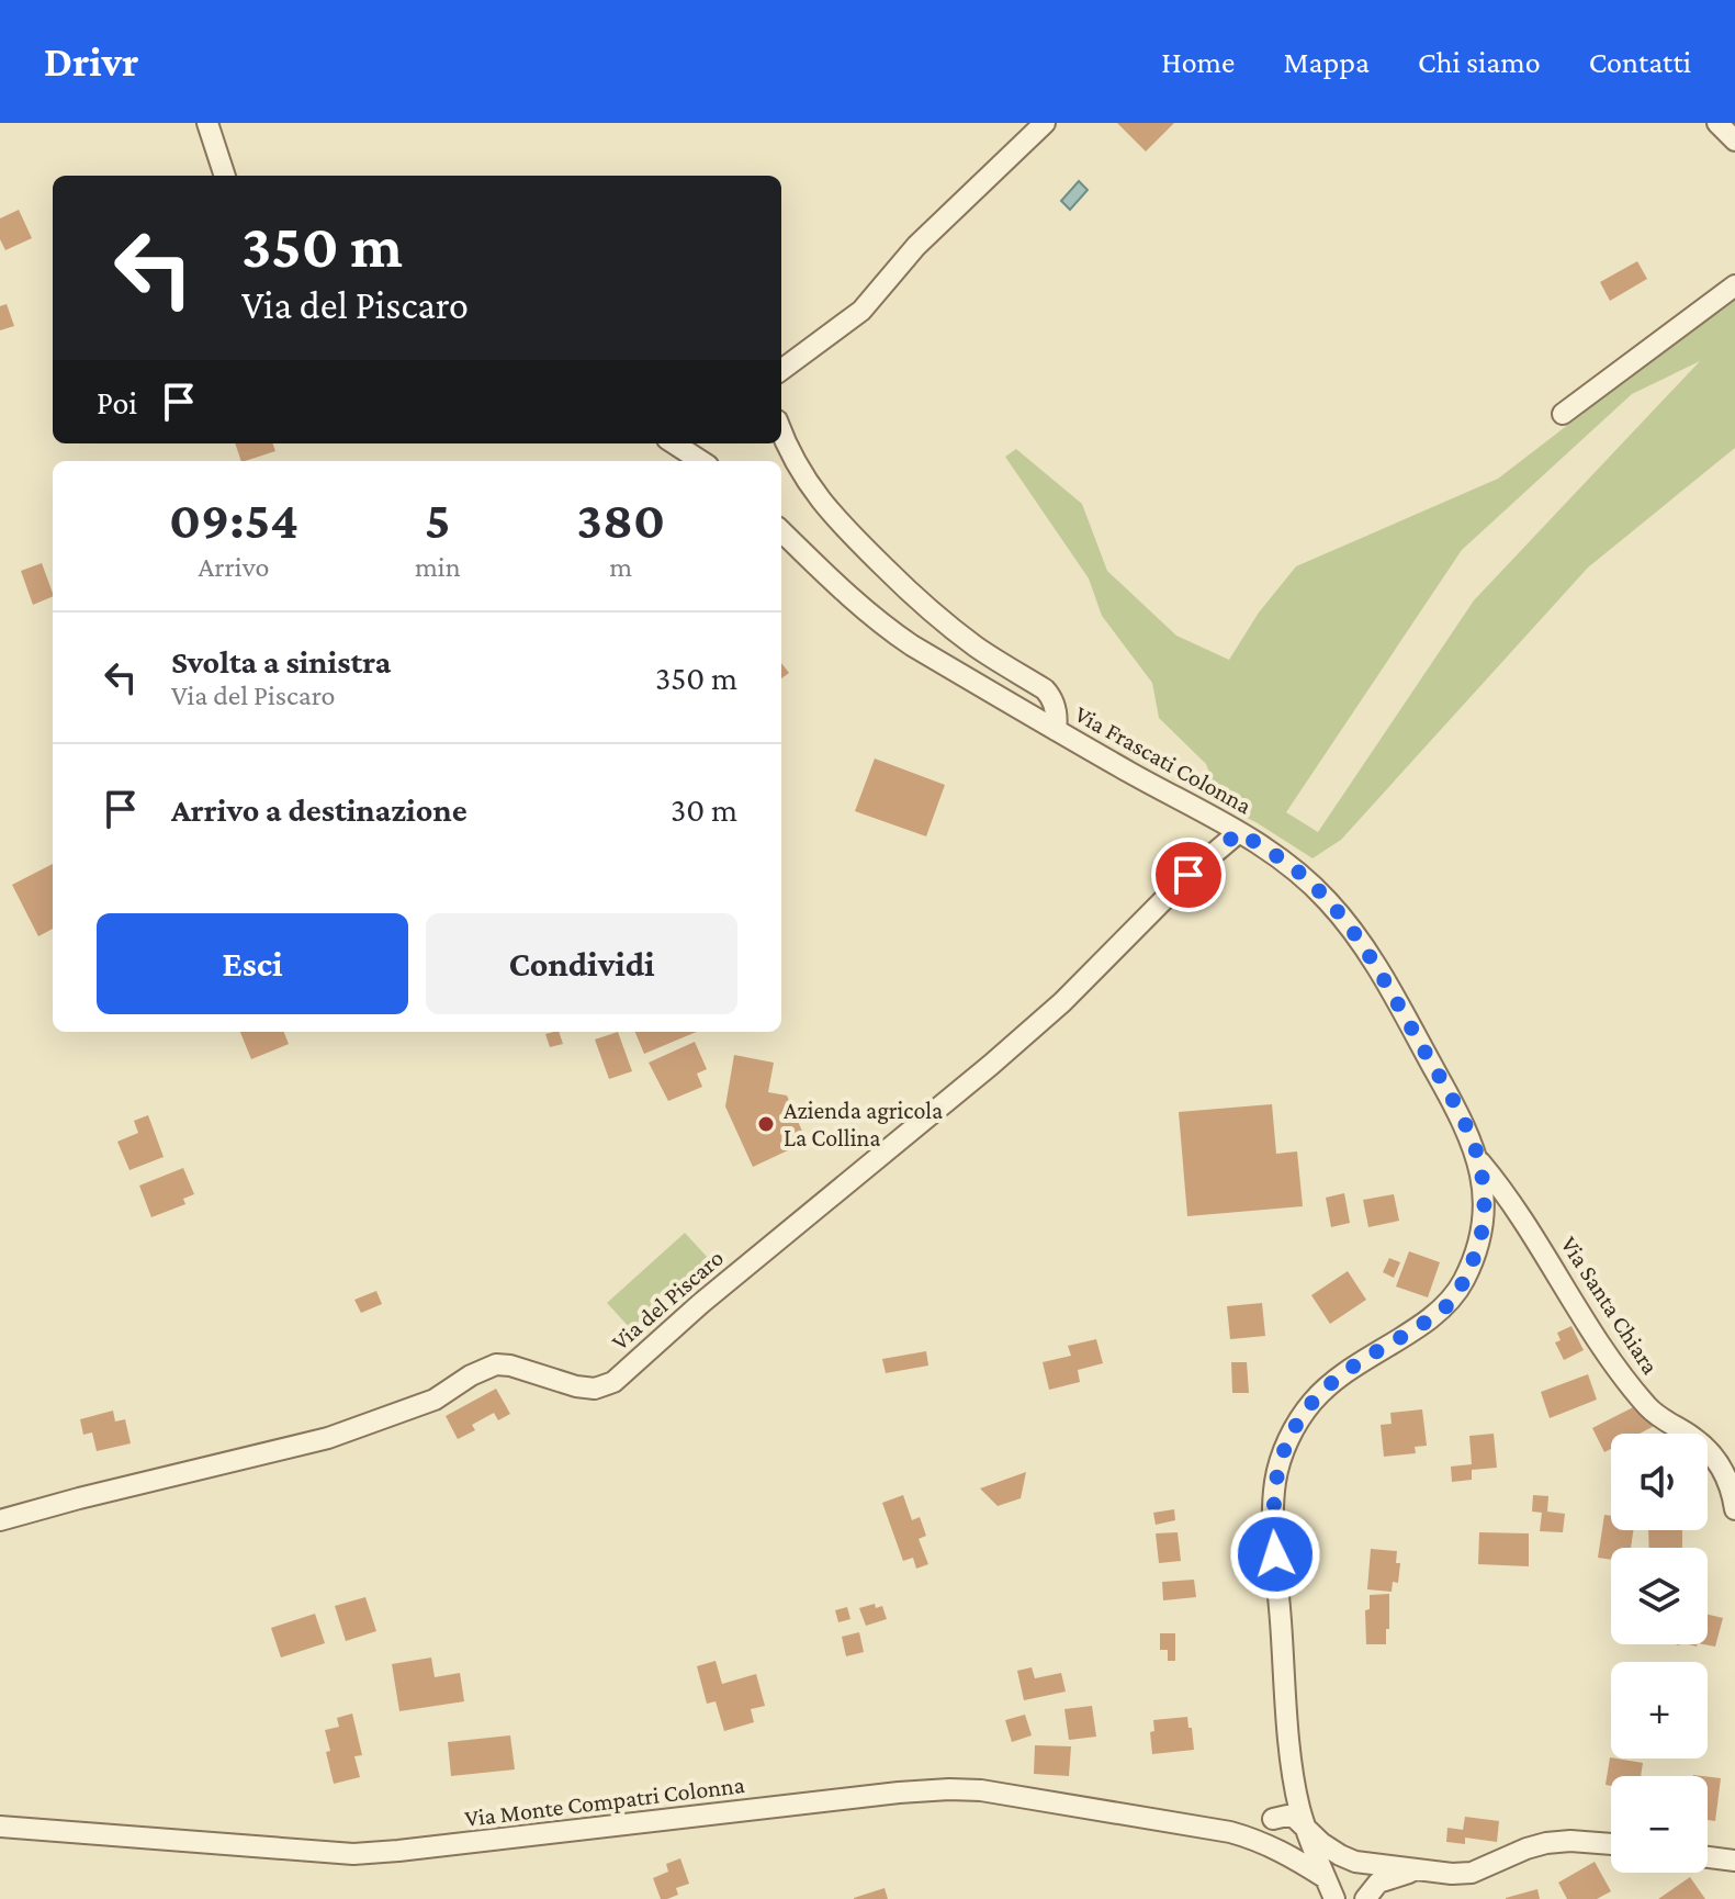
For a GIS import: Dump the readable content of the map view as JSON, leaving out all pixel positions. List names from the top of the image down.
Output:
{
  "streets": {
    "street": [
      "Via Frascati Colonna",
      "Via del Piscaro",
      "Via Santa Chiara",
      "Via Monte Compatri Colonna"
    ]
  },
  "crossings": [
    ["Via Frascati Colonna", "Via del Piscaro"],
    ["Via Frascati Colonna", "Via Santa Chiara"]
  ],
  "places": ["Azienda agricola La Collina"],
  "page": {
    "header": "Drivr",
    "nav": [
      "Home",
      "Mappa",
      "Chi siamo",
      "Contatti"
    ],
    "turn": ["350 m", "Via del Piscaro"],
    "then": "Poi",
    "eta": [
      "09:54",
      "Arrivo",
      "5",
      "min",
      "380",
      "m"
    ],
    "list": [
      {
        "name": "Svolta a sinistra",
        "note": "Via del Piscaro",
        "value": "350 m"
      },
      {
        "name": "Arrivo a destinazione",
        "value": "30 m"
      }
    ],
    "buttons": ["Esci", "Condividi"],
    "map_buttons": ["+", "−"]
  }
}
